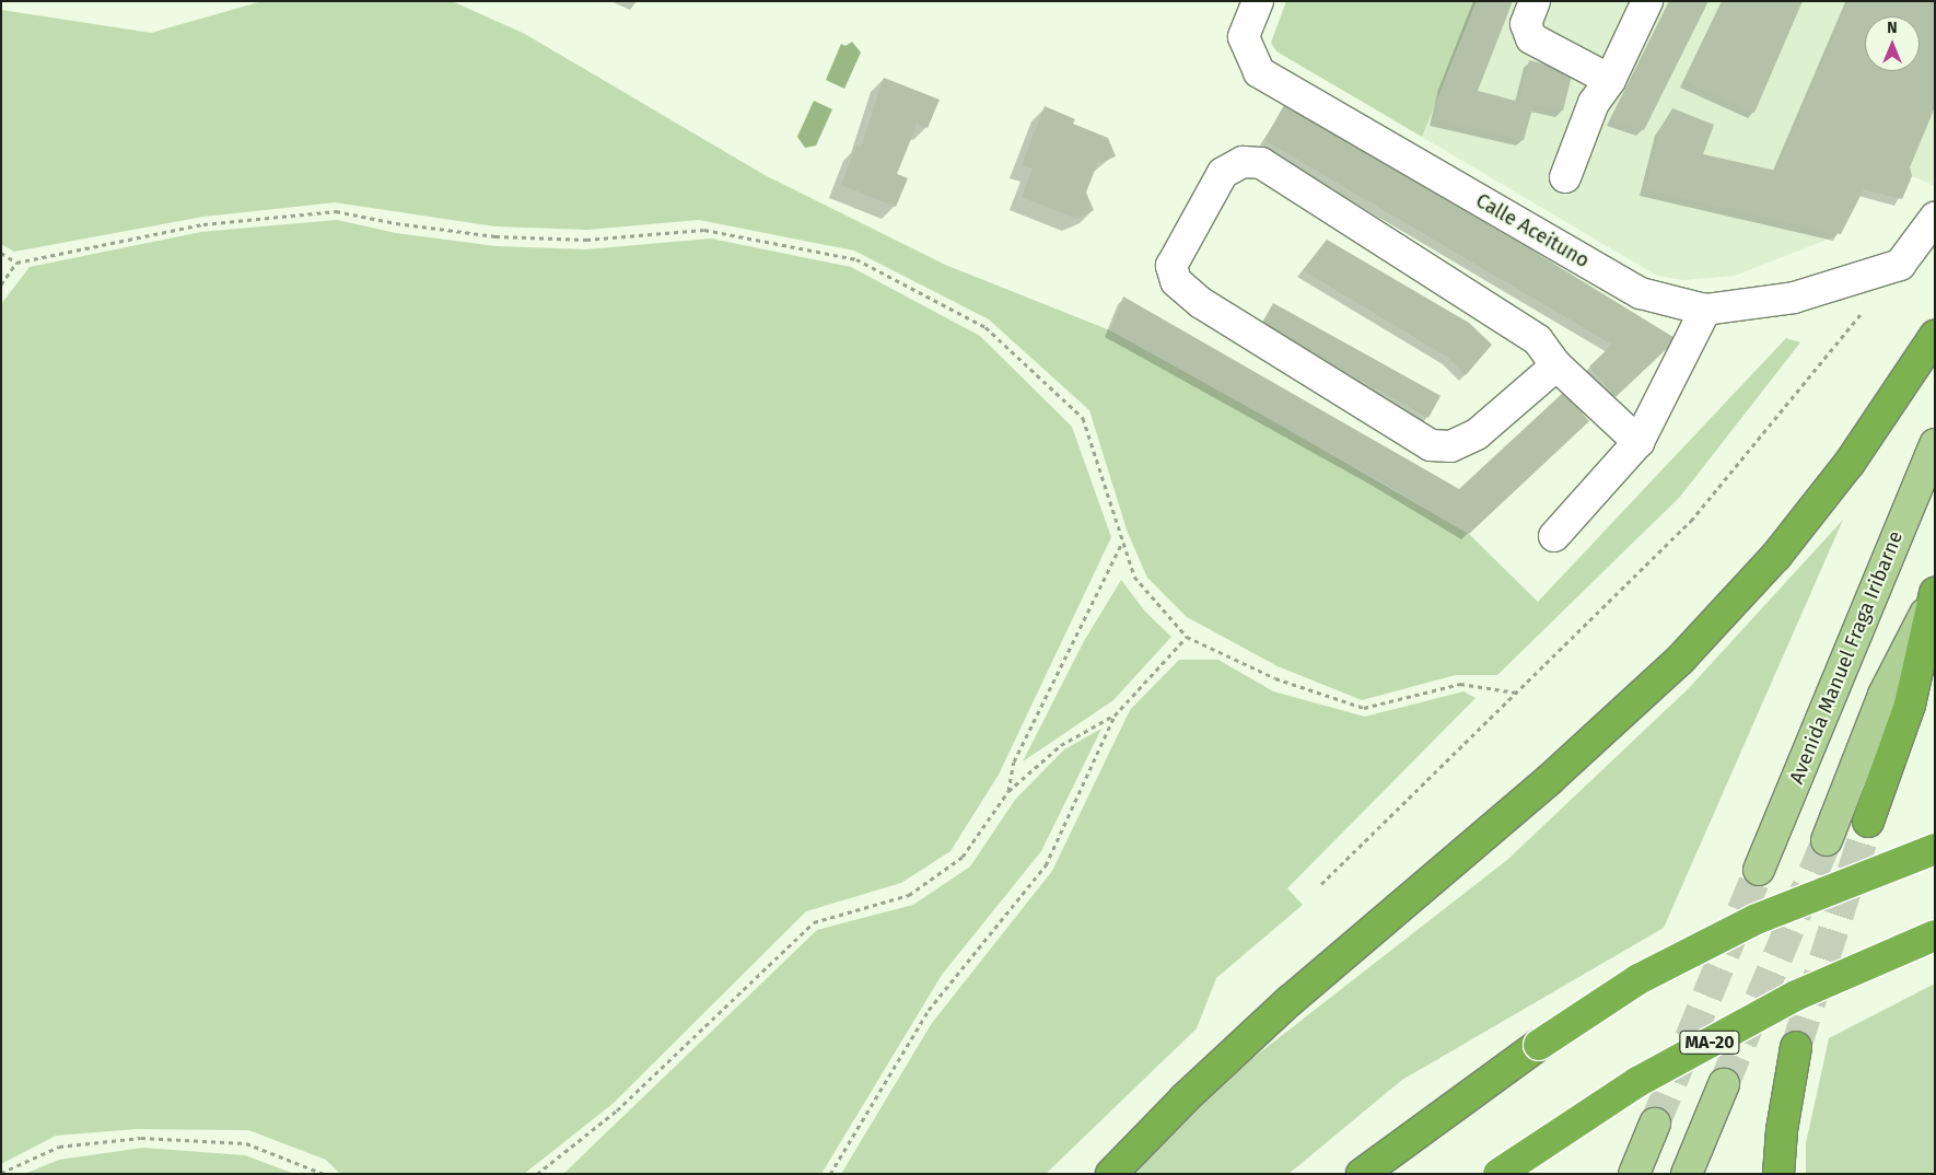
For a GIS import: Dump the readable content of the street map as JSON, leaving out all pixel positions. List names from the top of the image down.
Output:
{
  "streets": {
    "highway": ["MA-20"],
    "main road": ["Avenida Manuel Fraga Iribarne"],
    "street": ["Calle Aceituno"]
  },
  "north": "top"
}
